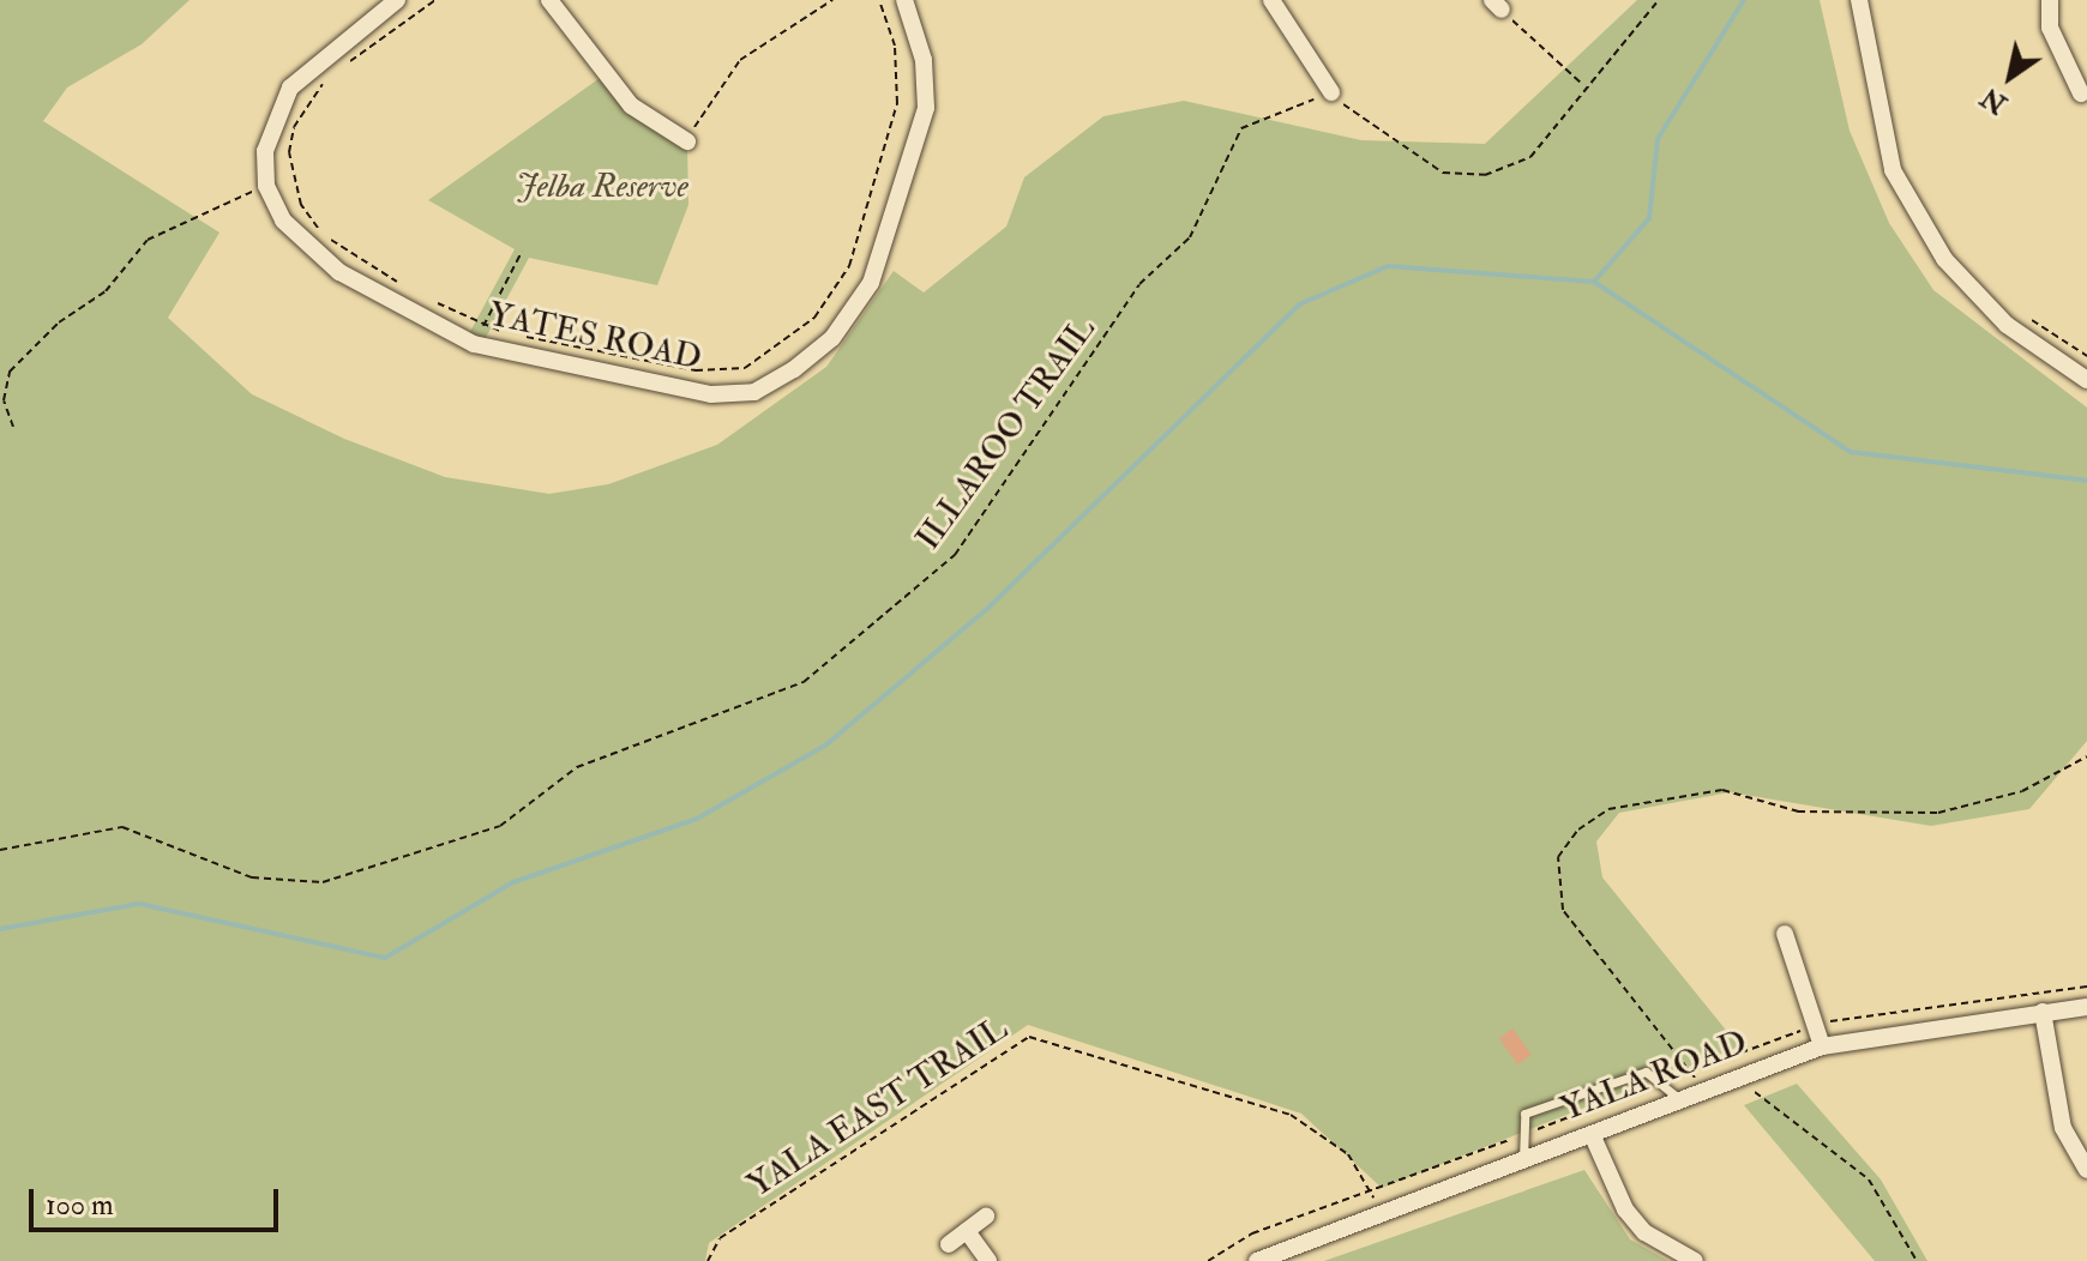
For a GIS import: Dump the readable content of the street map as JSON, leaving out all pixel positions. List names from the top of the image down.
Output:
{
  "streets": {
    "street": ["YATES ROAD", "YALA ROAD"],
    "path": ["ILLAROO TRAIL", "YALA EAST TRAIL"]
  },
  "crossings": [
    ["YALA ROAD", "YALA EAST TRAIL"]
  ],
  "parks": ["Jelba Reserve"],
  "scale_bar": "100 m",
  "north": "bottom left"
}
